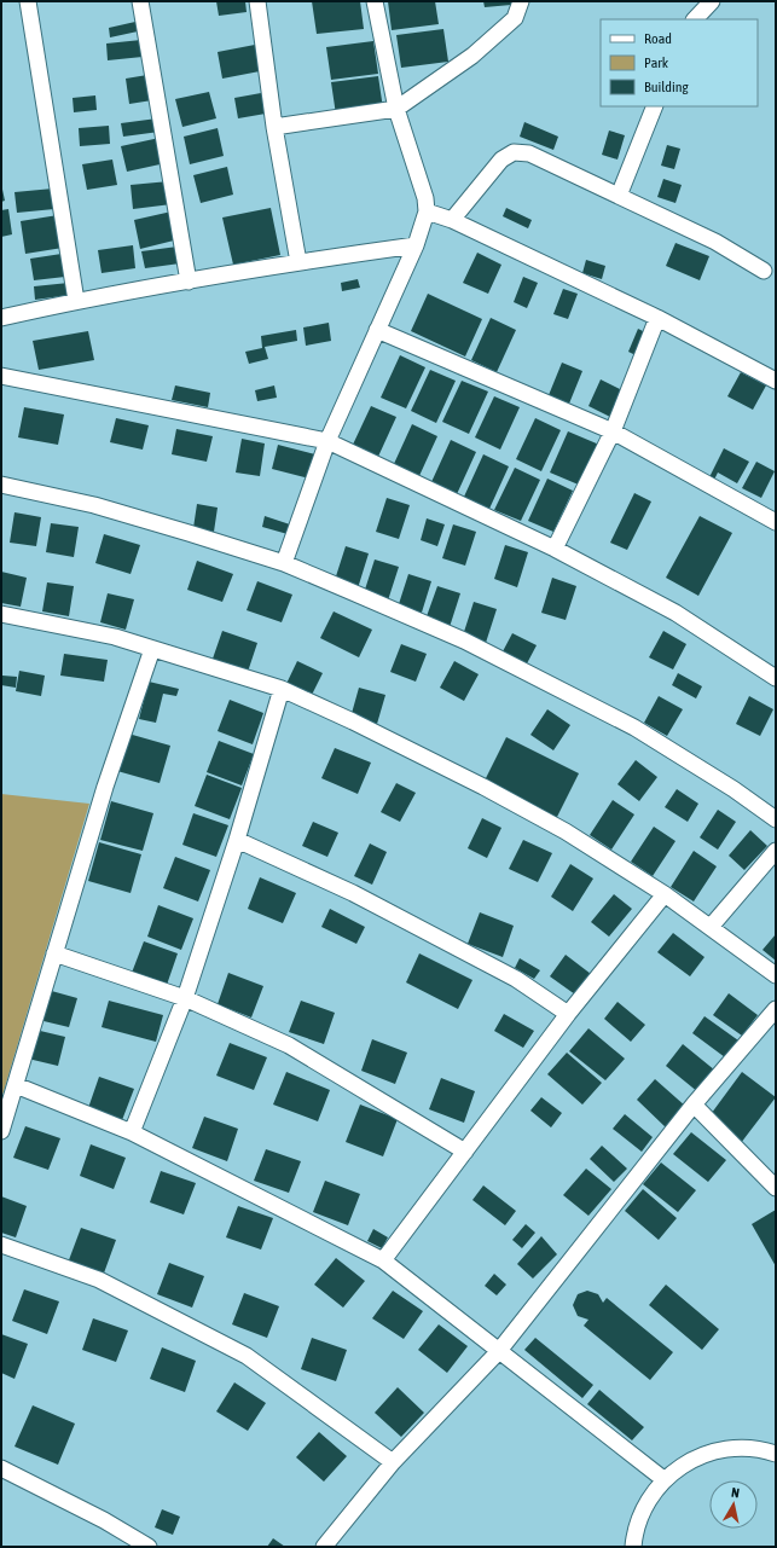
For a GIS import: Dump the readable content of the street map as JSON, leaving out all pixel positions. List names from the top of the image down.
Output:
{
  "legend": ["Road", "Park", "Building"],
  "north": "top"
}
